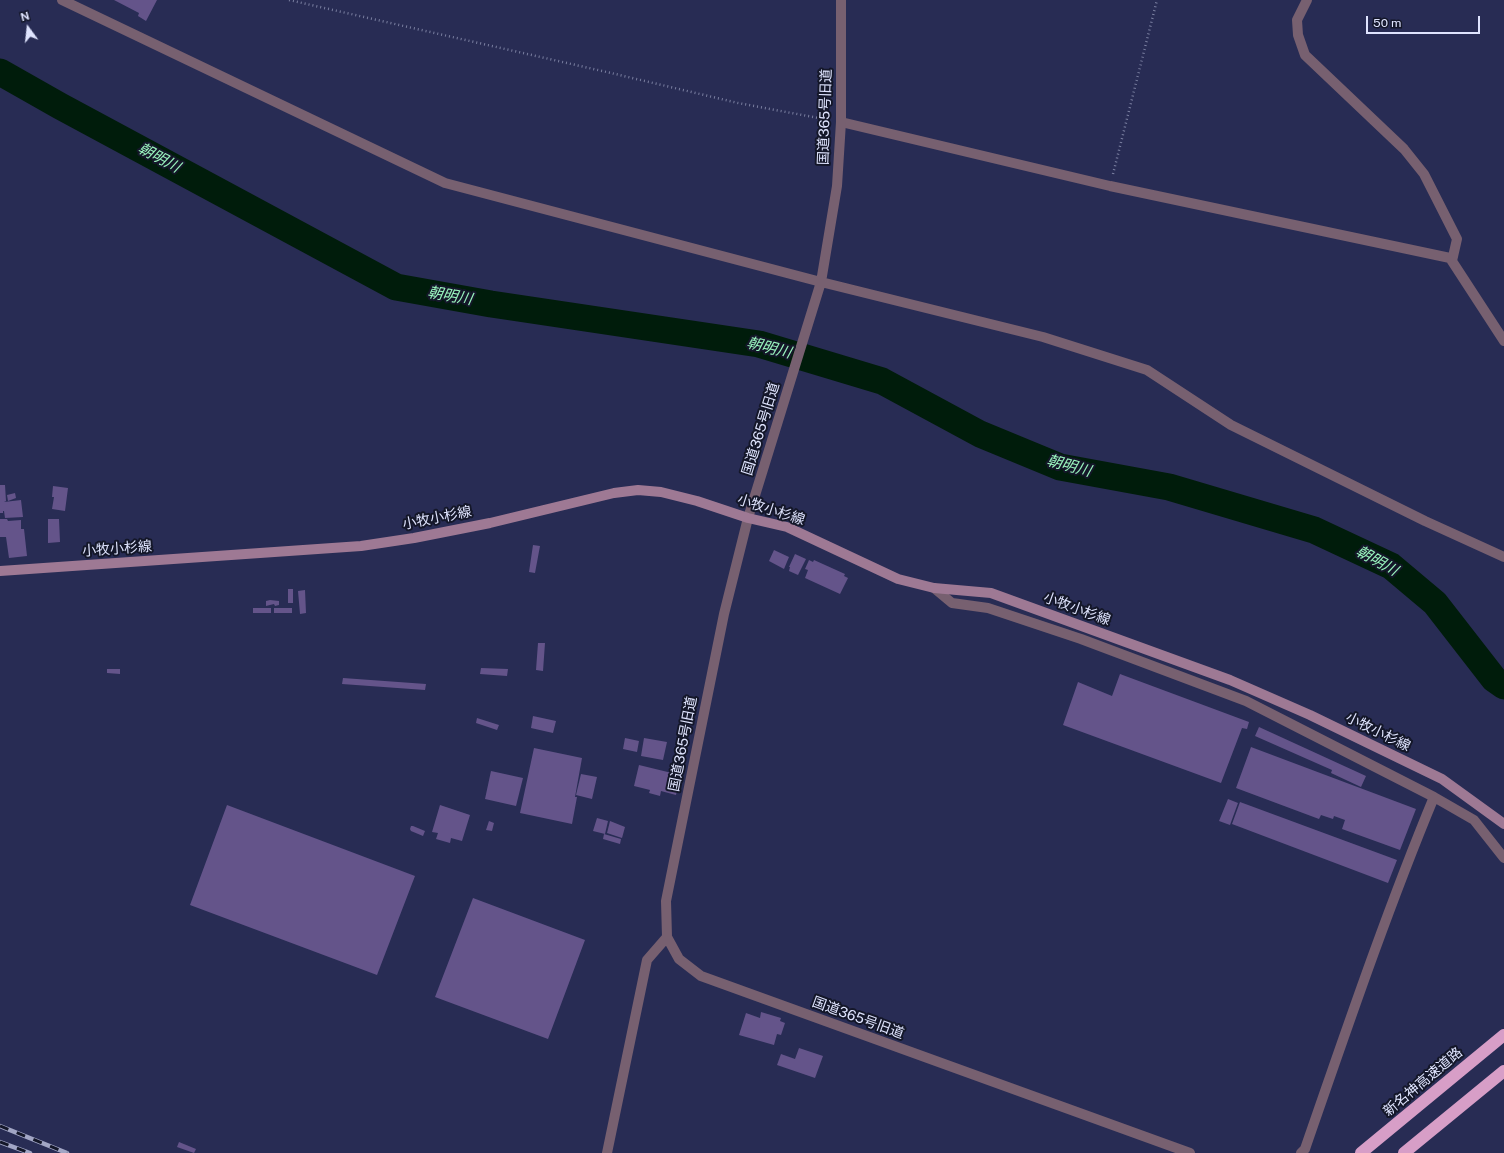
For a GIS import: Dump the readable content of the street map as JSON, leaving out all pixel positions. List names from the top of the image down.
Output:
{
  "streets": {
    "highway": ["新名神高速道路"],
    "main road": ["小牧小杉線"],
    "street": ["国道365号旧道"]
  },
  "crossings": [
    ["国道365号旧道", "小牧小杉線"]
  ],
  "water": ["朝明川"],
  "scale_bar": "50 m",
  "north": "top"
}
